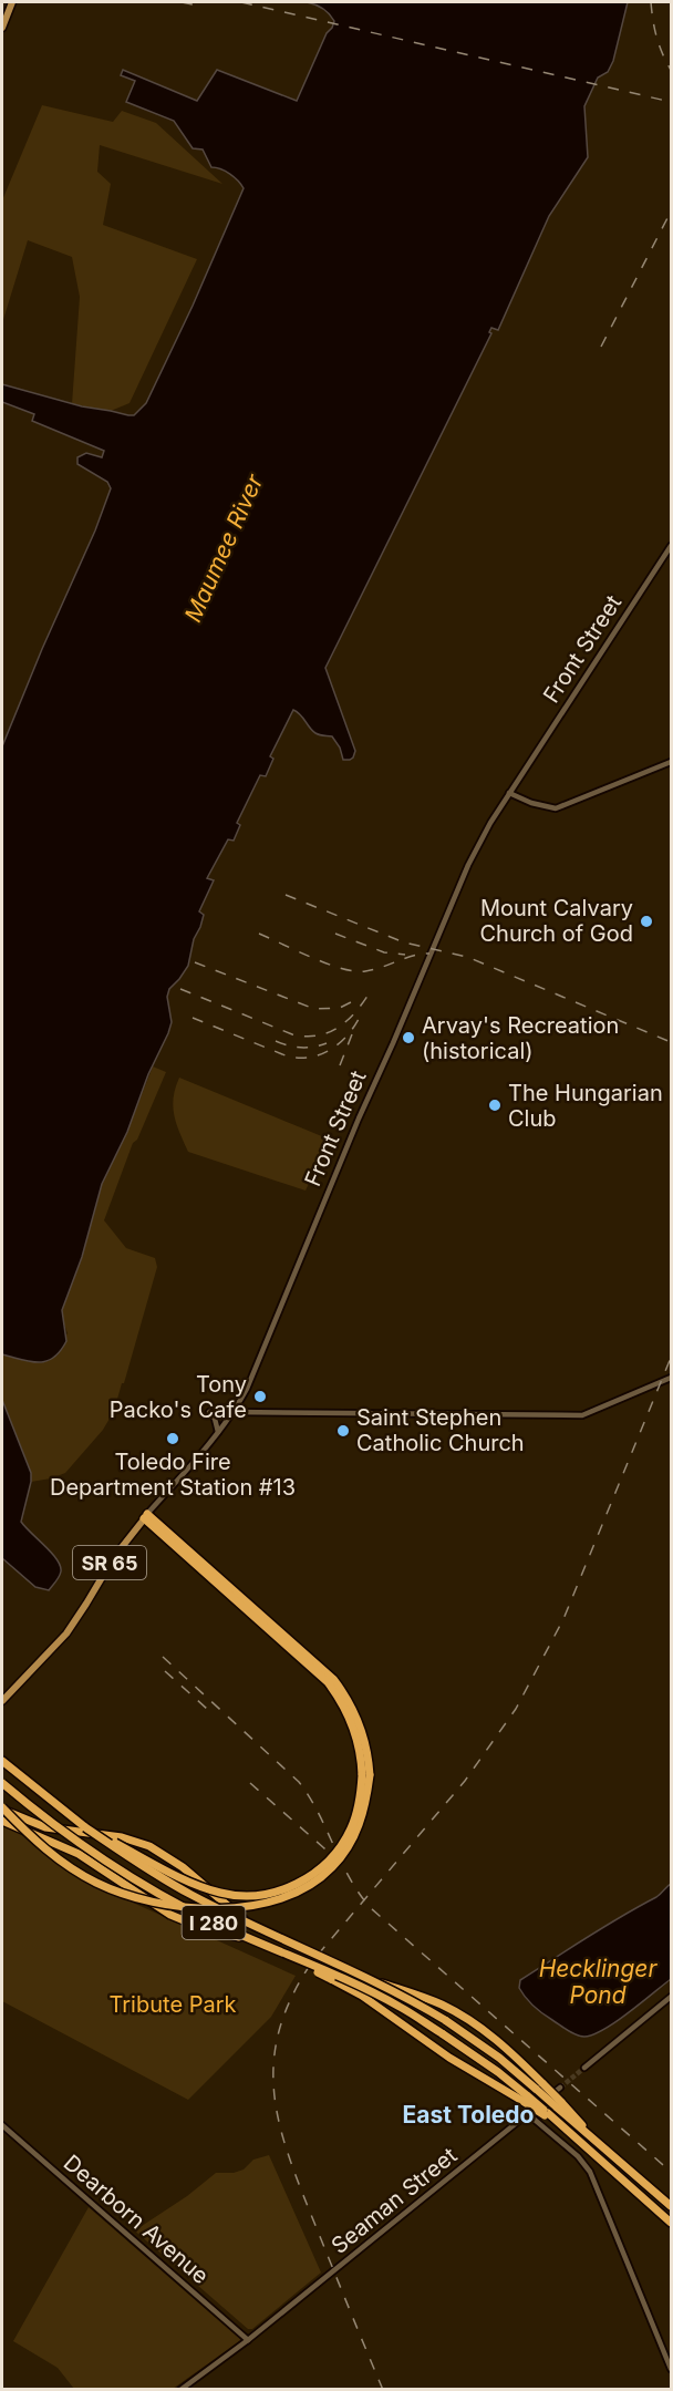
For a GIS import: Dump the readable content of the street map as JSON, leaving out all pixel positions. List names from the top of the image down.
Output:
{
  "streets": {
    "highway": ["I 280"],
    "main road": ["Front Street", "SR 65"],
    "street": ["Seaman Street", "Dearborn Avenue"]
  },
  "crossings": [
    ["Seaman Street", "Dearborn Avenue"]
  ],
  "districts": ["East Toledo"],
  "water": ["Maumee River", "Hecklinger Pond"],
  "parks": ["Tribute Park"],
  "places": [
    "Mount Calvary Church of God",
    "Arvay's Recreation (historical)",
    "The Hungarian Club",
    "Tony Packo's Cafe",
    "Saint Stephen Catholic Church",
    "Toledo Fire Department Station #13"
  ]
}
